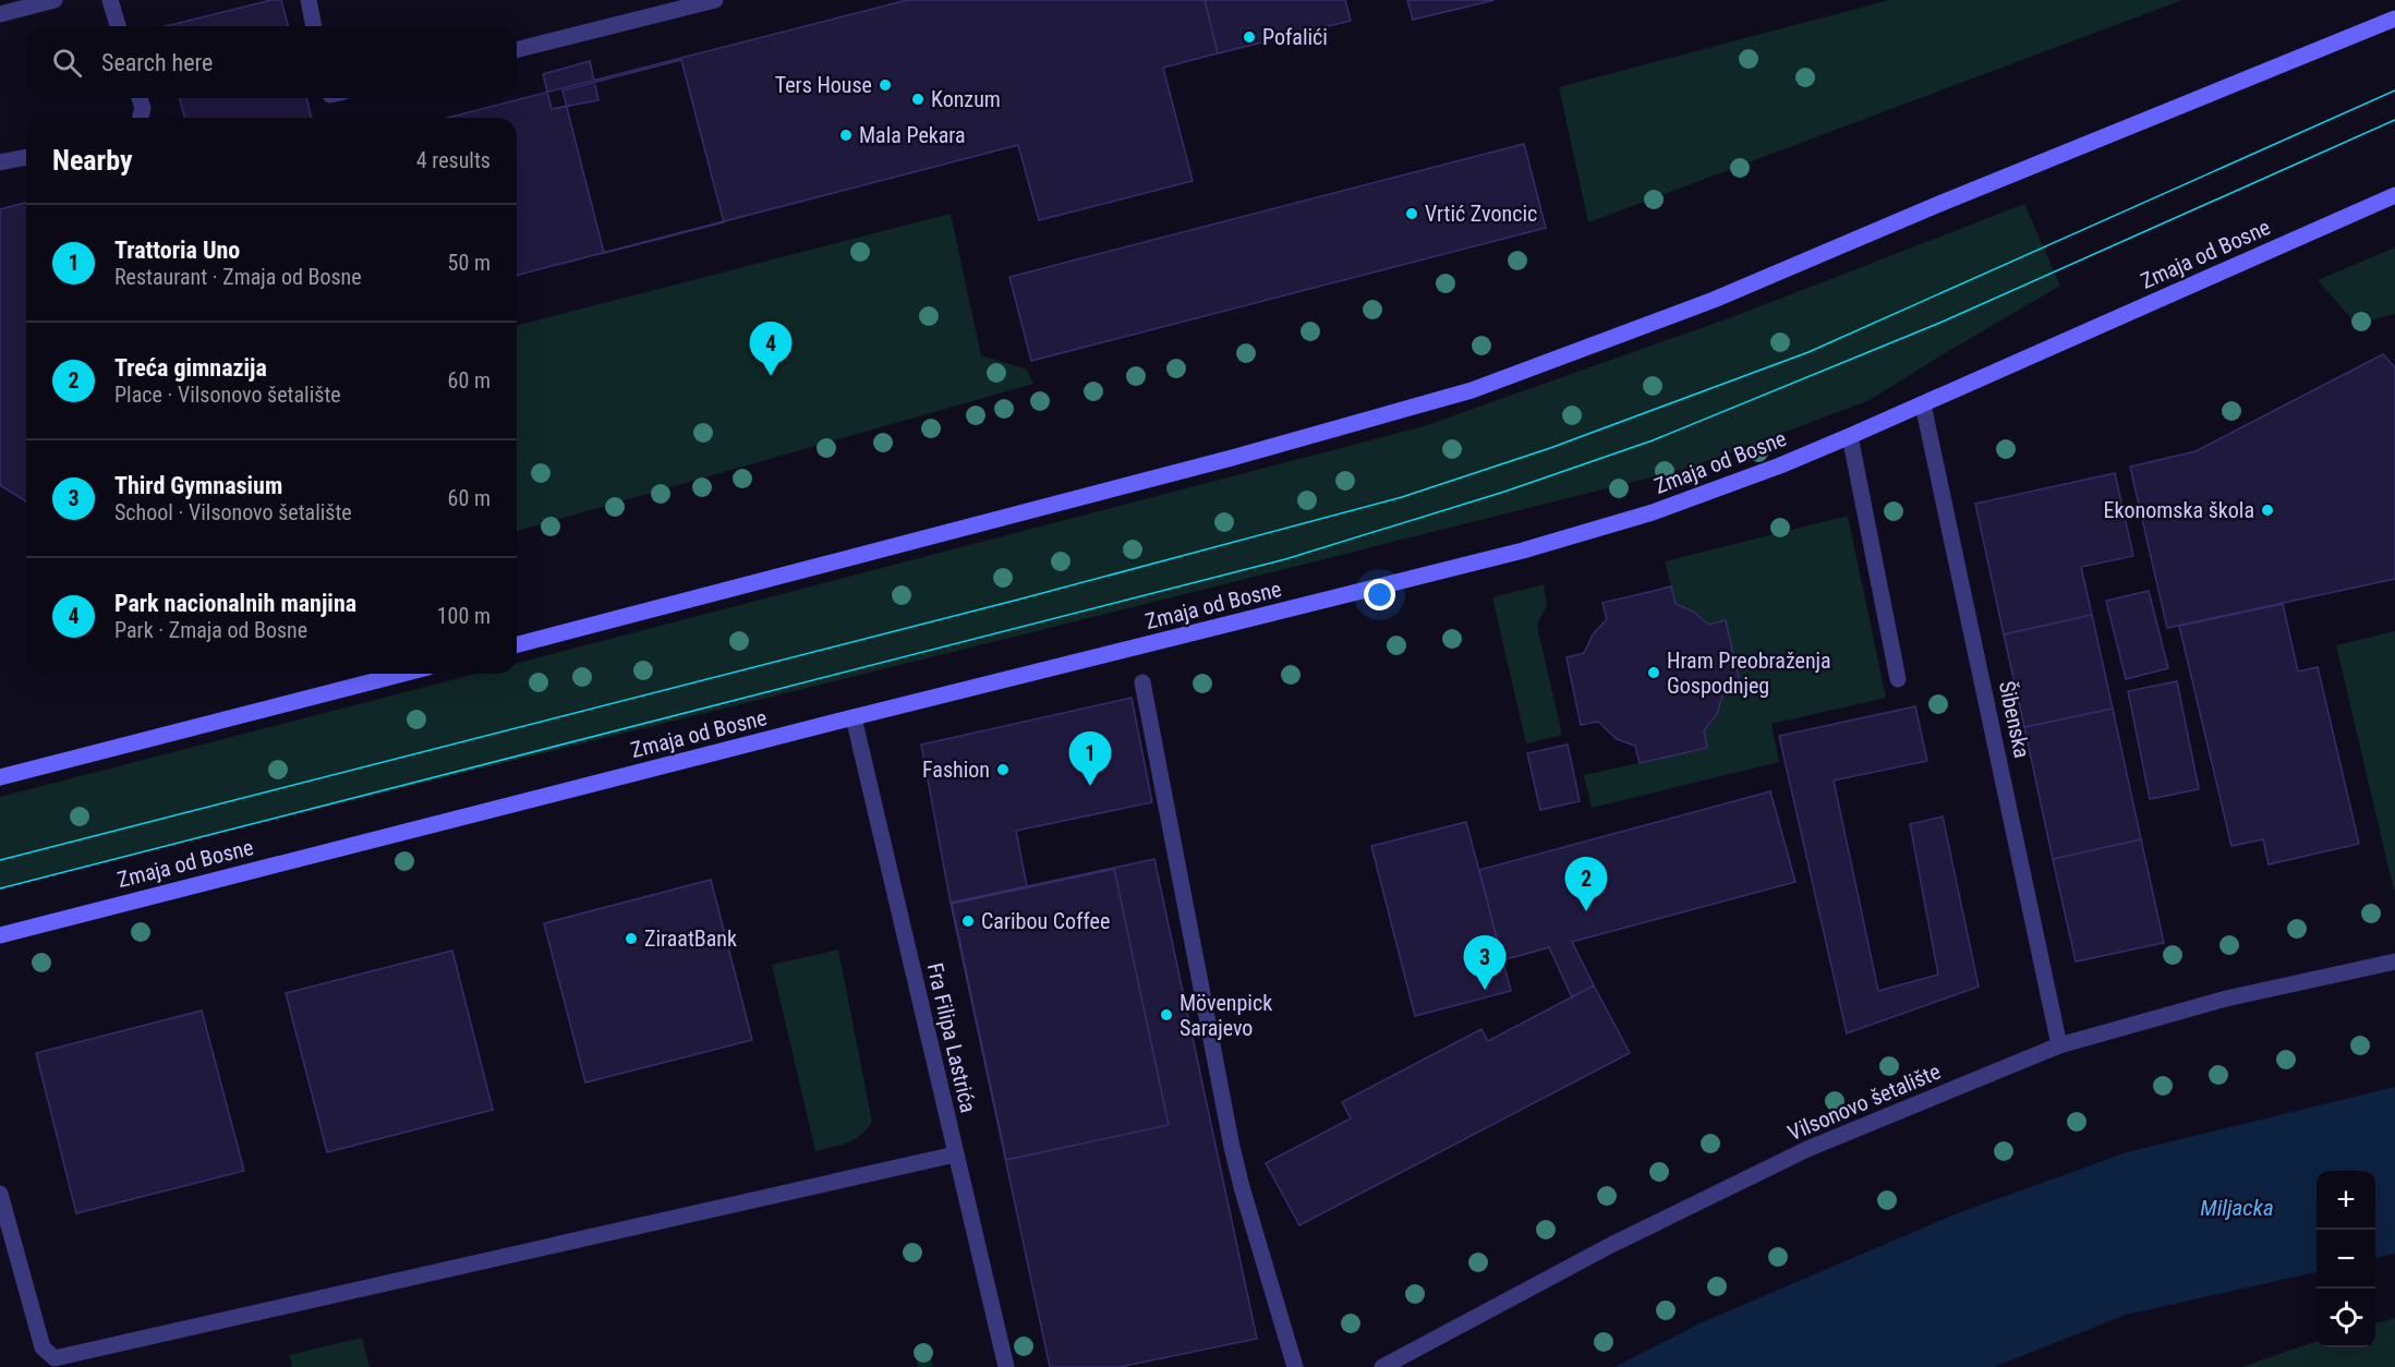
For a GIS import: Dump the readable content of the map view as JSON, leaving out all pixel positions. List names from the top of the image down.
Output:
{
  "streets": {
    "main road": ["Zmaja od Bosne"],
    "street": ["Šibenska", "Fra Filipa Lastrića", "Vilsonovo šetalište"]
  },
  "crossings": [
    ["Zmaja od Bosne", "Šibenska"],
    ["Zmaja od Bosne", "Fra Filipa Lastrića"],
    ["Šibenska", "Vilsonovo šetalište"]
  ],
  "water": ["Miljacka"],
  "places": [
    "Pofalići",
    "Ters House",
    "Konzum",
    "Mala Pekara",
    "Vrtić Zvoncic",
    "Ekonomska škola",
    "Hram Preobraženja Gospodnjeg",
    "Fashion",
    "Caribou Coffee",
    "ZiraatBank",
    "Mövenpick Sarajevo"
  ],
  "page": {
    "search": "Search here",
    "heading": ["Nearby", "4 results"],
    "list": [
      {
        "mark": "1",
        "name": "Trattoria Uno",
        "note": "Restaurant · Zmaja od Bosne",
        "value": "50 m"
      },
      {
        "mark": "2",
        "name": "Treća gimnazija",
        "note": "Place · Vilsonovo šetalište",
        "value": "60 m"
      },
      {
        "mark": "3",
        "name": "Third Gymnasium",
        "note": "School · Vilsonovo šetalište",
        "value": "60 m"
      },
      {
        "mark": "4",
        "name": "Park nacionalnih manjina",
        "note": "Park · Zmaja od Bosne",
        "value": "100 m"
      }
    ],
    "pins": [
      "4",
      "1",
      "2",
      "3"
    ],
    "map_buttons": ["+", "−"]
  }
}
